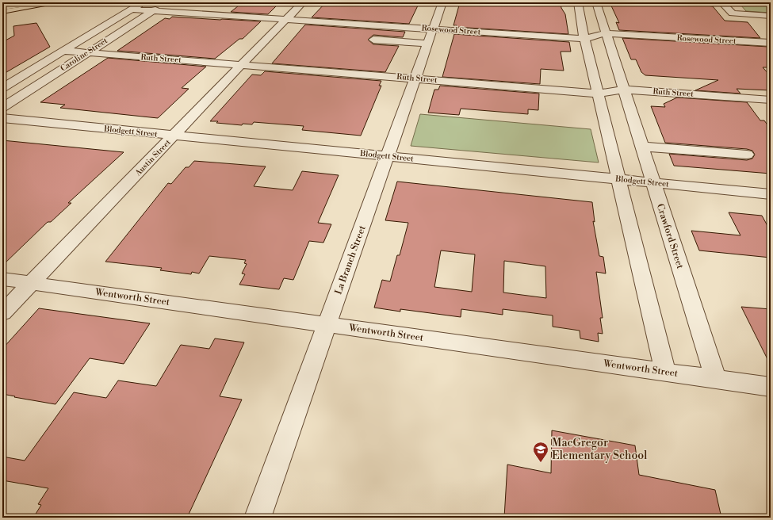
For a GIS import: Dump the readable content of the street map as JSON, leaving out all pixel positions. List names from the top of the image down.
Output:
{
  "streets": {
    "street": [
      "Rosewood Street",
      "Caroline Street",
      "Ruth Street",
      "Blodgett Street",
      "Austin Street",
      "Crawford Street",
      "La Branch Street",
      "Wentworth Street"
    ]
  },
  "crossings": [
    ["Rosewood Street", "Caroline Street"],
    ["Rosewood Street", "Austin Street"],
    ["Rosewood Street", "Crawford Street"],
    ["Rosewood Street", "La Branch Street"],
    ["Caroline Street", "Ruth Street"],
    ["Ruth Street", "Austin Street"],
    ["Ruth Street", "Crawford Street"],
    ["Ruth Street", "La Branch Street"],
    ["Blodgett Street", "Austin Street"],
    ["Blodgett Street", "Crawford Street"],
    ["Blodgett Street", "La Branch Street"],
    ["Austin Street", "Wentworth Street"],
    ["Crawford Street", "Wentworth Street"],
    ["La Branch Street", "Wentworth Street"]
  ],
  "places": {
    "school or university": ["MacGregor Elementary School"]
  }
}
